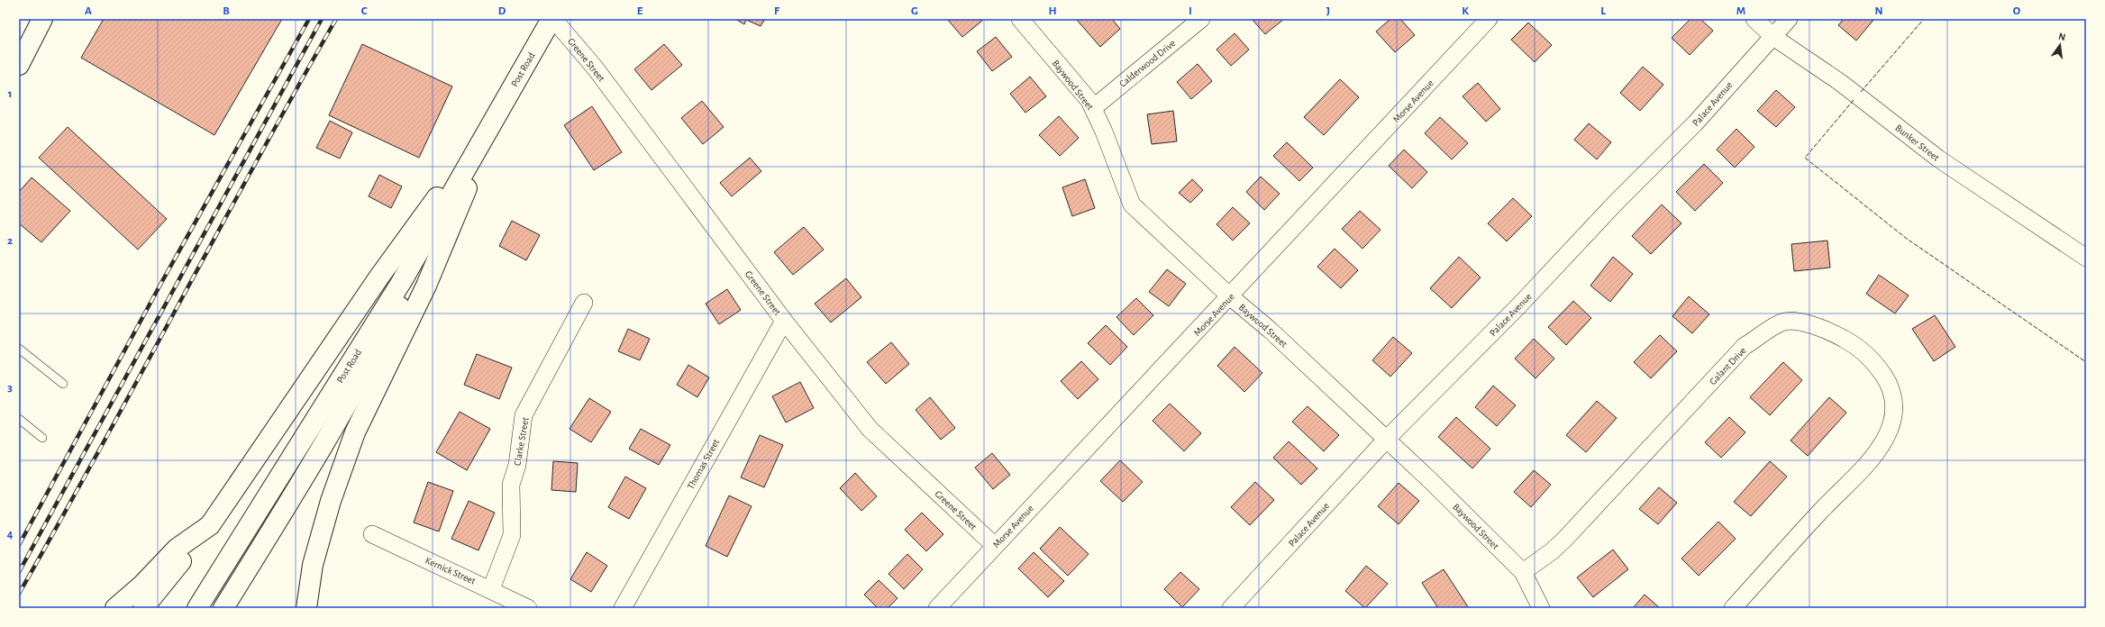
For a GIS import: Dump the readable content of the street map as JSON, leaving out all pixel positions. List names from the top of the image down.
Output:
{
  "streets": {
    "main road": ["Post Road"],
    "street": [
      "Greene Street",
      "Calderwood Drive",
      "Baywood Street",
      "Morse Avenue",
      "Palace Avenue",
      "Bunker Street",
      "Galant Drive",
      "Clarke Street",
      "Thomas Street",
      "Kernick Street"
    ]
  },
  "crossings": [
    ["Greene Street", "Post Road"],
    ["Greene Street", "Morse Avenue"],
    ["Greene Street", "Thomas Street"],
    ["Calderwood Drive", "Baywood Street"],
    ["Baywood Street", "Morse Avenue"],
    ["Baywood Street", "Palace Avenue"],
    ["Baywood Street", "Galant Drive"],
    ["Palace Avenue", "Bunker Street"],
    ["Clarke Street", "Kernick Street"]
  ],
  "north": "top",
  "grid": {
    "columns": [
      "A",
      "B",
      "C",
      "D",
      "E",
      "F",
      "G",
      "H",
      "I",
      "J",
      "K",
      "L",
      "M",
      "N",
      "O"
    ],
    "rows": [
      "1",
      "2",
      "3",
      "4"
    ]
  }
}
